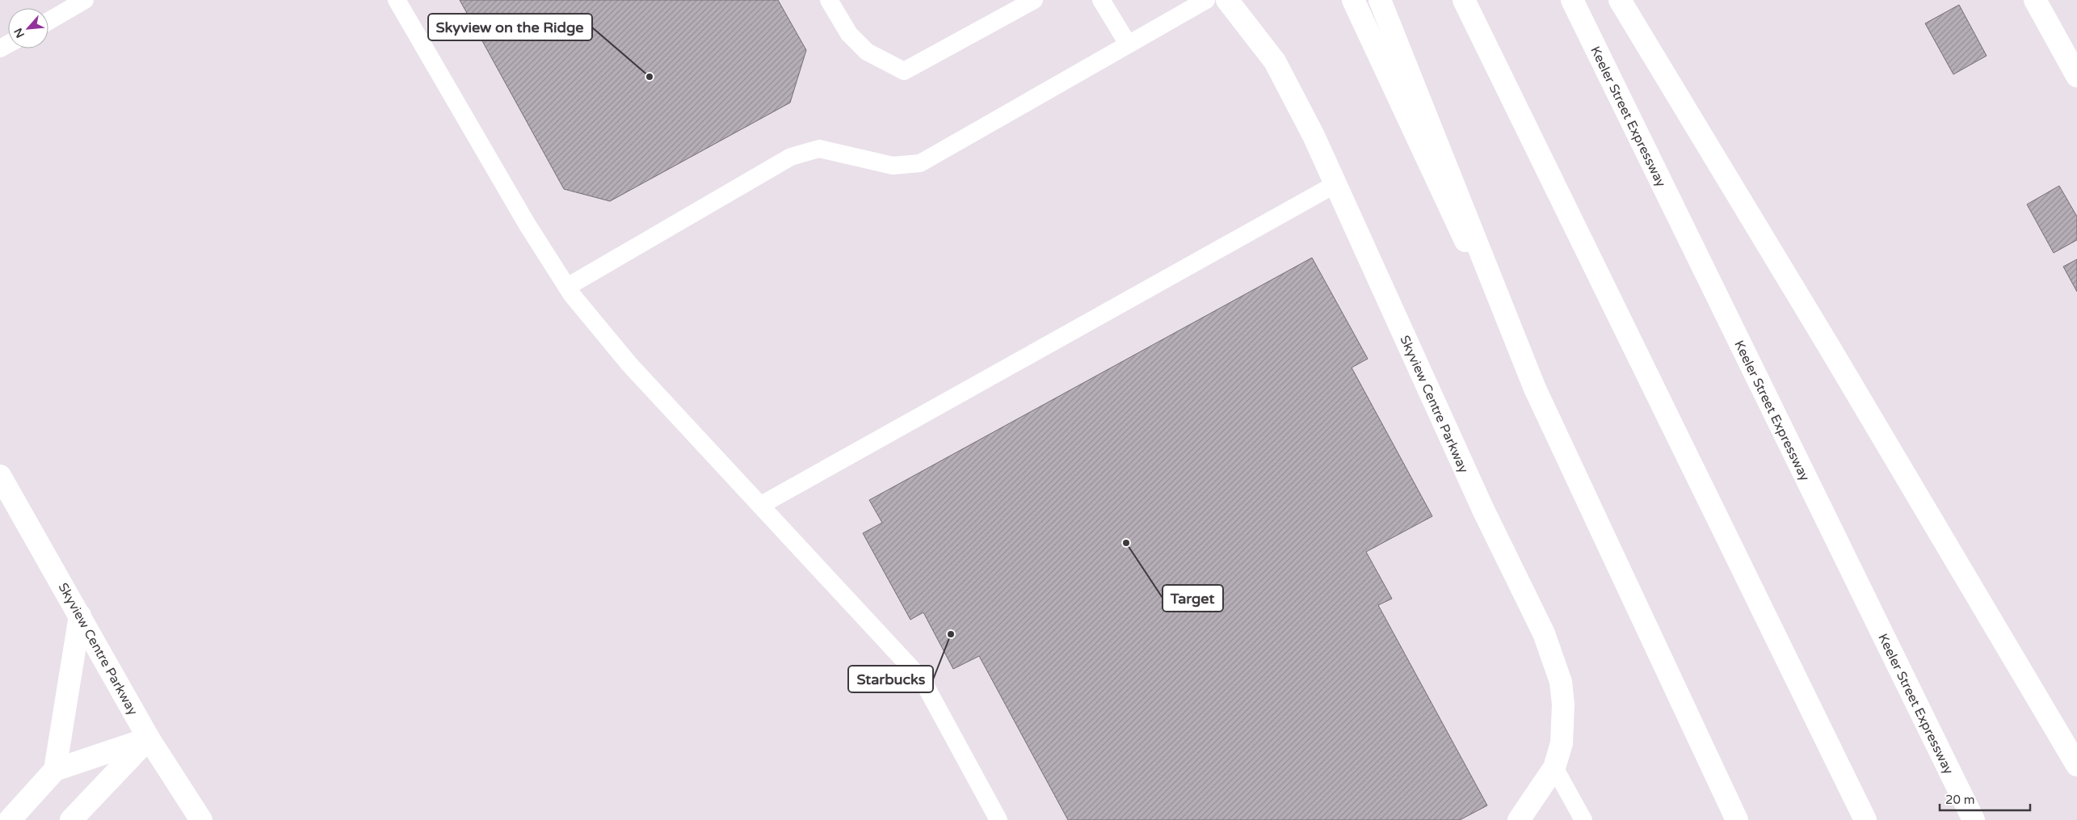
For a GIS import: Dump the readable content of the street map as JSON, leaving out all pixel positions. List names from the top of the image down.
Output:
{
  "streets": {
    "main road": ["Keeler Street Expressway", "Skyview Centre Parkway"]
  },
  "places": ["Skyview on the Ridge", "Target", "Starbucks"],
  "scale_bar": "20 m",
  "north": "bottom left"
}
